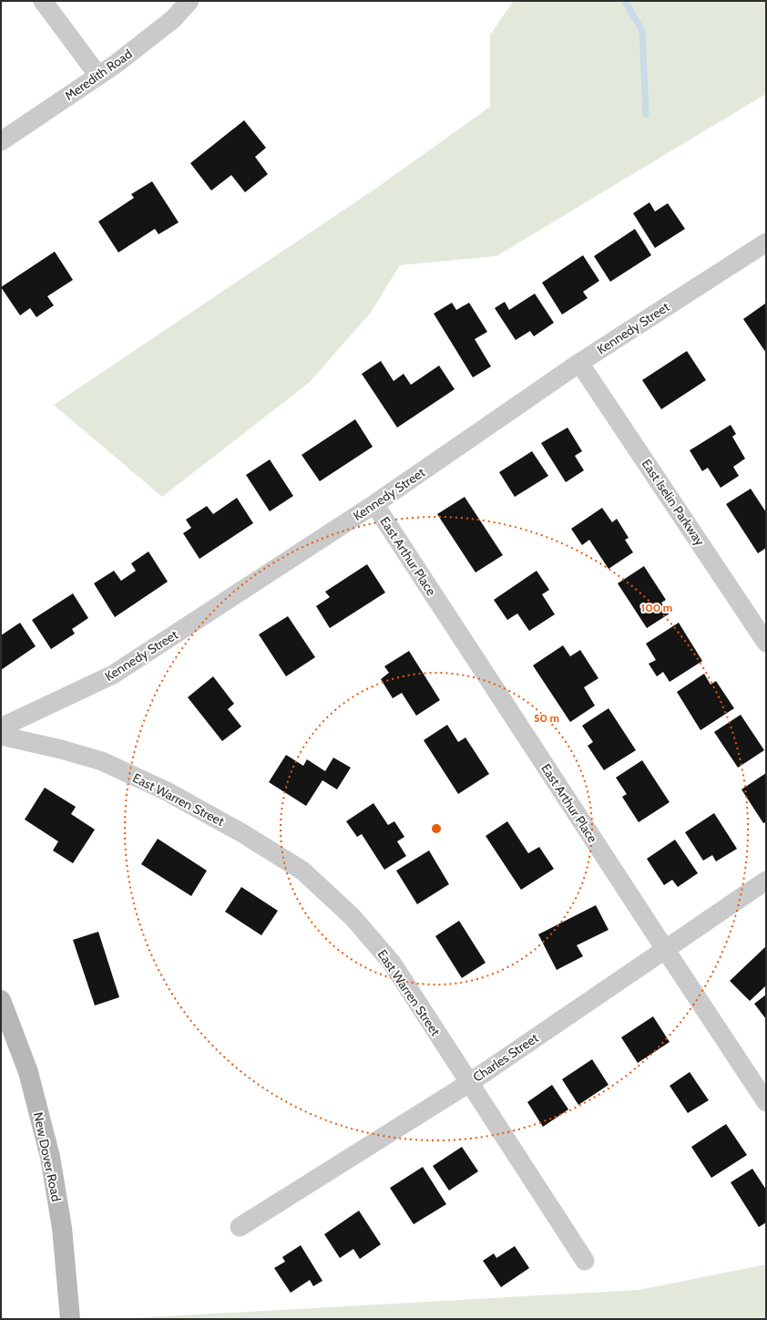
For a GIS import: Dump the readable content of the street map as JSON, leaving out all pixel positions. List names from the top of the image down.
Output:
{
  "streets": {
    "street": [
      "Meredith Road",
      "Kennedy Street",
      "East Iselin Parkway",
      "East Arthur Place",
      "East Warren Street",
      "Charles Street",
      "New Dover Road"
    ]
  },
  "crossings": [
    ["Kennedy Street", "East Iselin Parkway"],
    ["Kennedy Street", "East Arthur Place"],
    ["East Arthur Place", "Charles Street"],
    ["East Warren Street", "Charles Street"]
  ],
  "rings": ["100 m", "50 m"]
}
